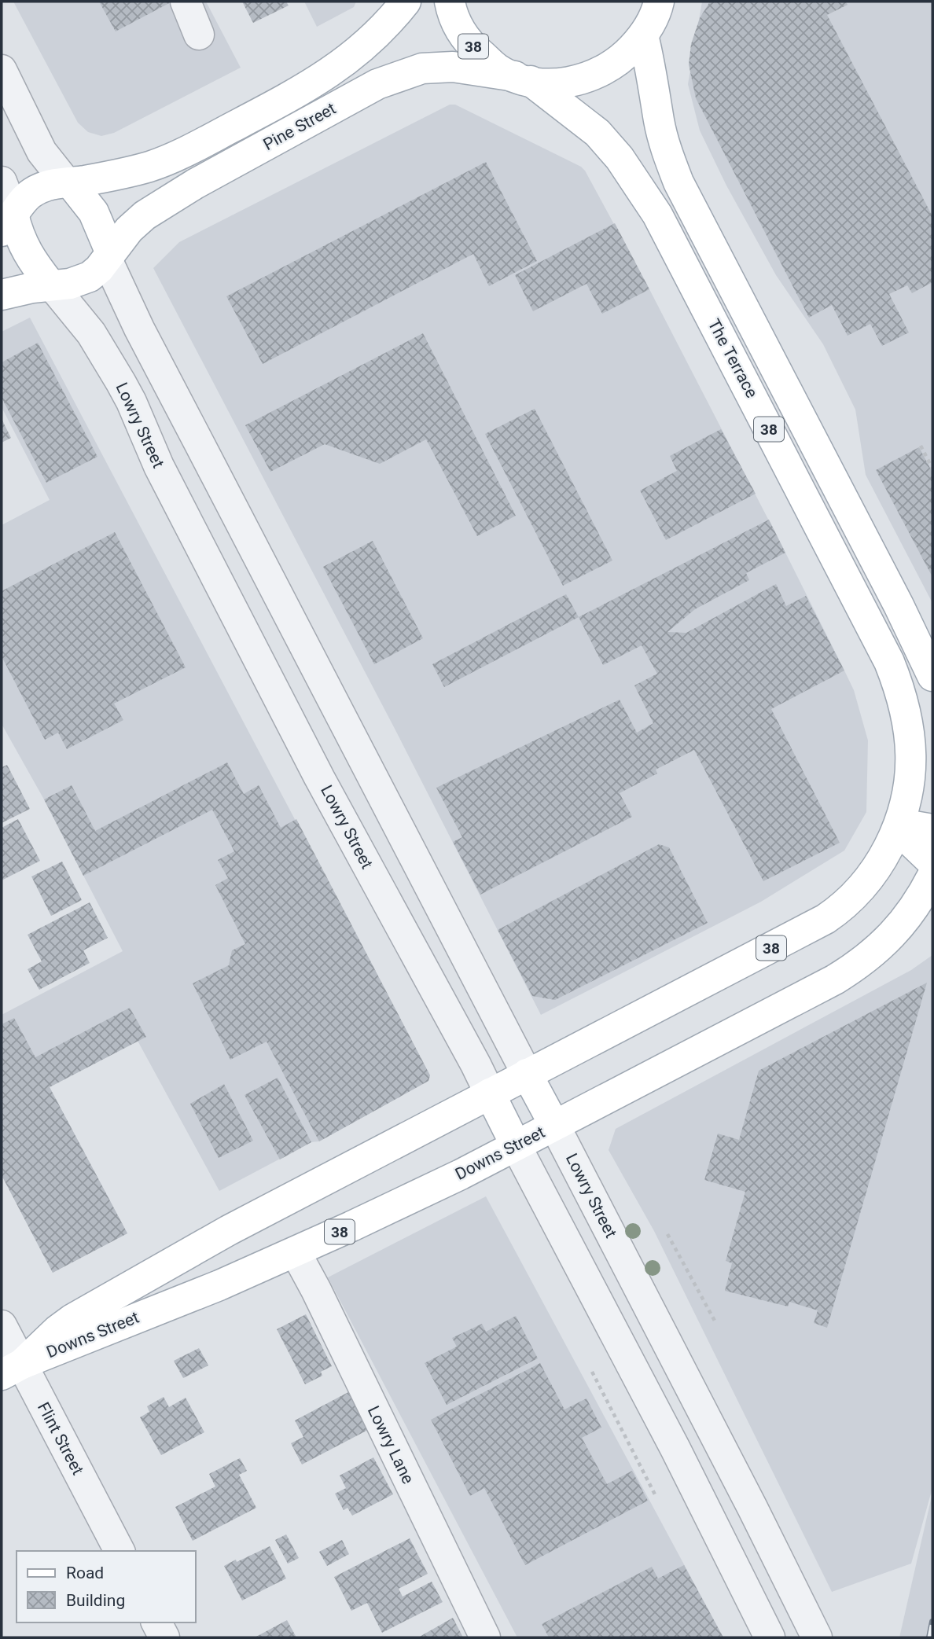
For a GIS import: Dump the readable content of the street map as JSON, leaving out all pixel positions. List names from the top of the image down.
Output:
{
  "streets": {
    "main road": [
      "38",
      "Pine Street",
      "The Terrace",
      "Lowry Street",
      "Downs Street"
    ],
    "street": ["Flint Street", "Lowry Lane"]
  },
  "crossings": [
    ["38", "Pine Street"],
    ["38", "The Terrace"],
    ["Pine Street", "The Terrace"],
    ["Pine Street", "Lowry Street"],
    ["The Terrace", "Downs Street"],
    ["Lowry Street", "Downs Street"],
    ["Downs Street", "Flint Street"],
    ["Downs Street", "Lowry Lane"]
  ],
  "legend": ["Road", "Building"]
}
